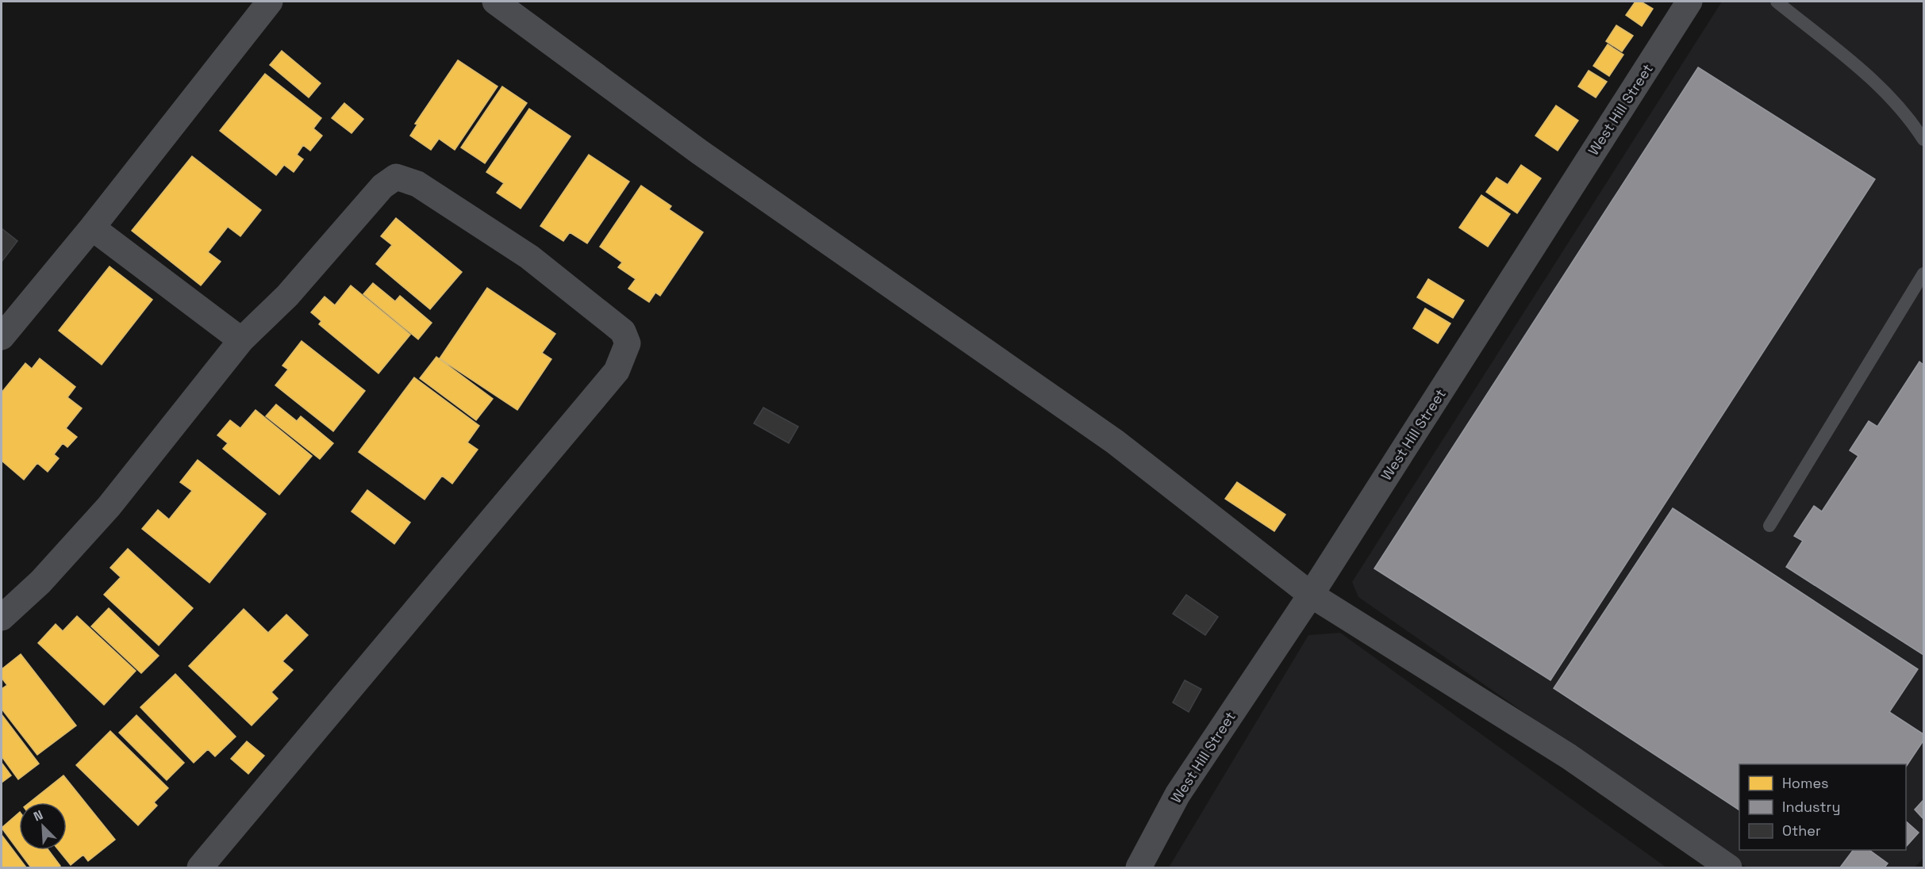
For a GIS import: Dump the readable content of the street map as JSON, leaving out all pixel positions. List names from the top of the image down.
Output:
{
  "streets": {
    "street": ["West Hill Street"]
  },
  "legend": ["Homes", "Industry", "Other"],
  "north": "top left"
}
